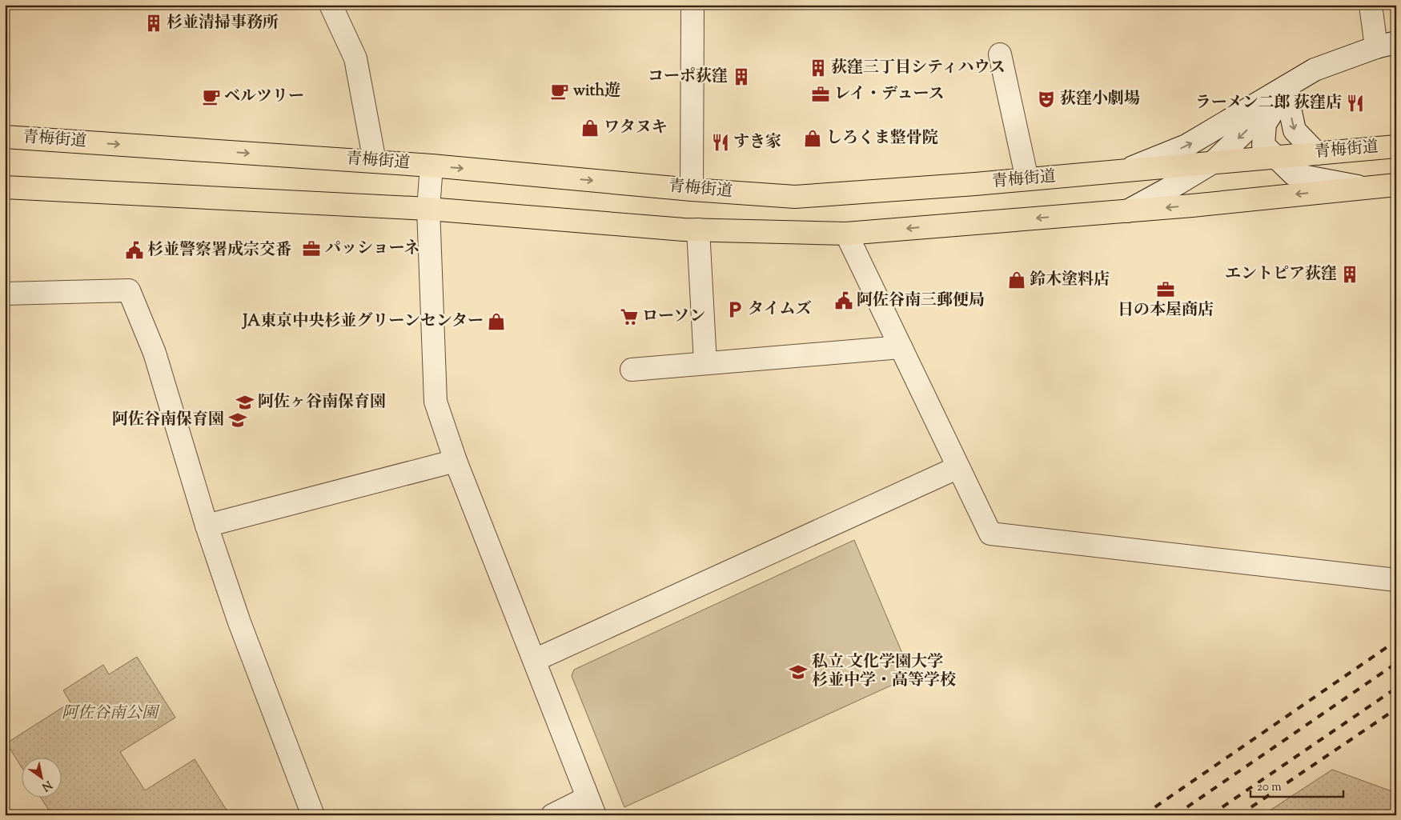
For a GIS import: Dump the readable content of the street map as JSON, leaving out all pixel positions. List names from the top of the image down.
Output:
{
  "streets": {
    "main road": ["青梅街道"]
  },
  "parks": ["阿佐谷南公園"],
  "places": {
    "building": [
      "杉並清掃事務所",
      "荻窪三丁目シティハウス",
      "コーポ荻窪",
      "エントピア荻窪"
    ],
    "cafe": ["with遊", "ベルツリー"],
    "office": ["レイ・デュース", "パッショーネ", "日の本屋商店"],
    "theatre": ["荻窪小劇場"],
    "restaurant": ["ラーメン二郎 荻窪店", "すき家"],
    "shop": [
      "ワタヌキ",
      "しろくま整骨院",
      "鈴木塗料店",
      "JA東京中央杉並グリーンセンター"
    ],
    "public building": ["杉並警察署成宗交番", "阿佐谷南三郵便局"],
    "parking": ["タイムズ"],
    "supermarket": ["ローソン"],
    "school or university": ["阿佐ヶ谷南保育園", "阿佐谷南保育園", "私立 文化学園大学 杉並中学・高等学校"]
  },
  "scale_bar": "20 m",
  "north": "bottom right"
}
